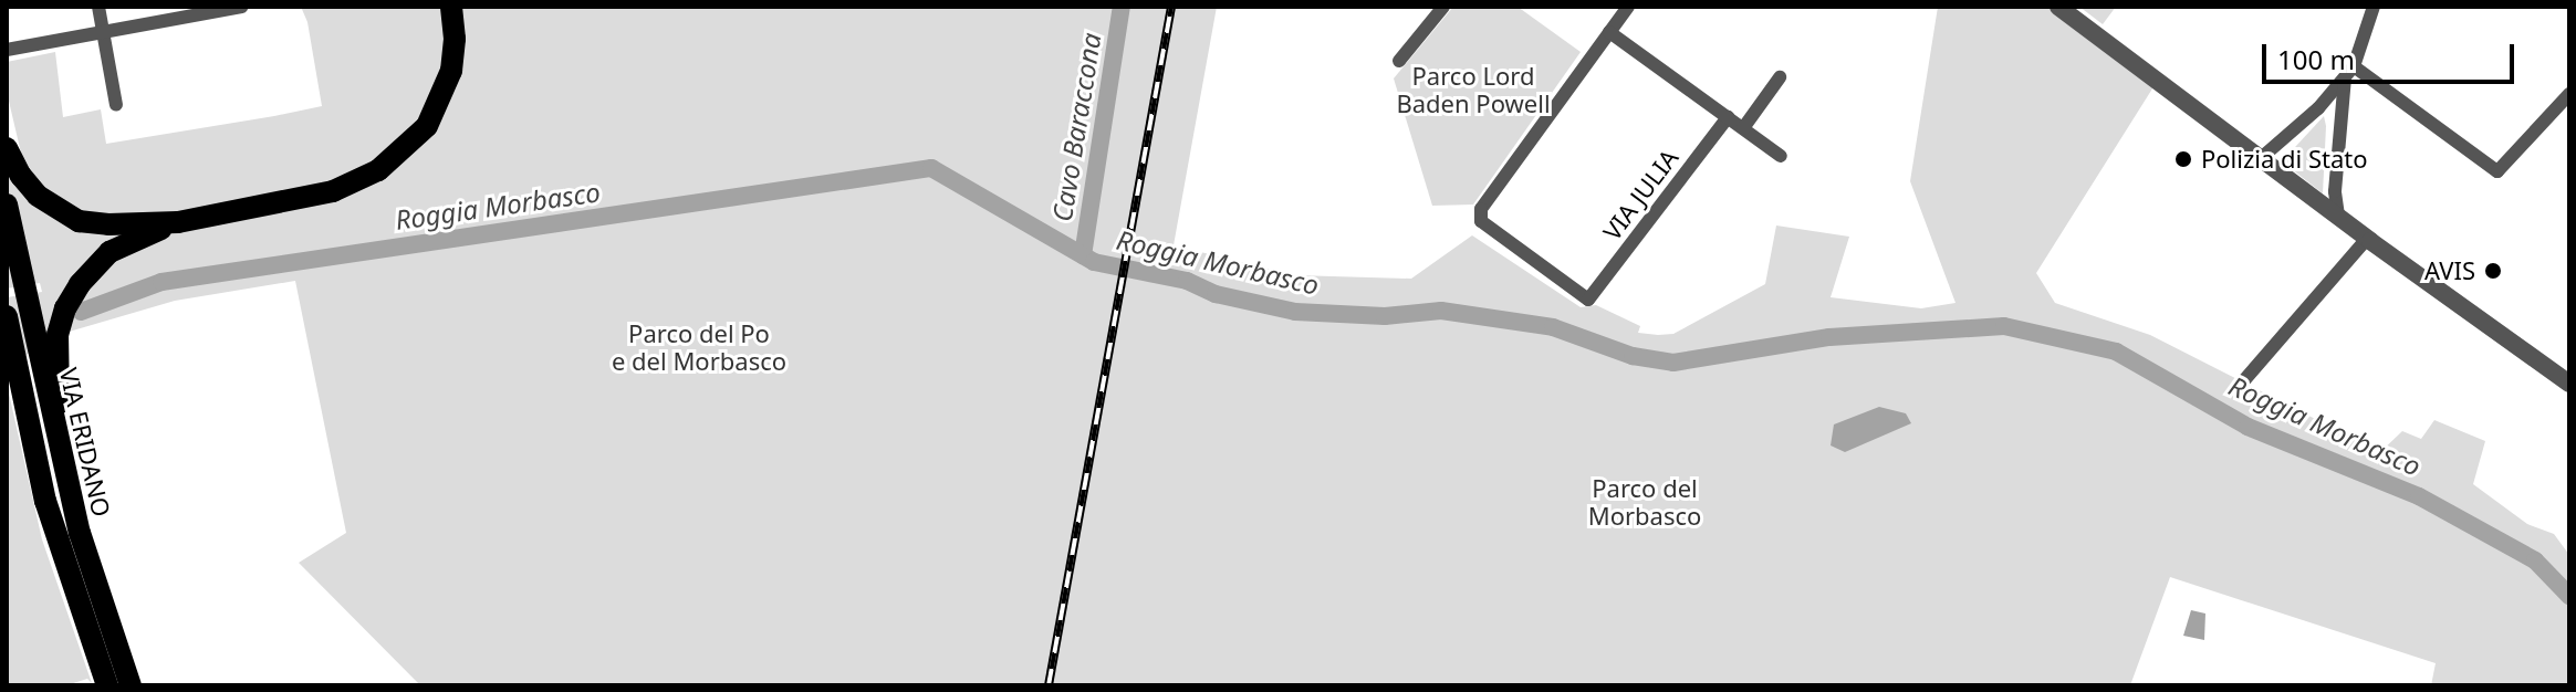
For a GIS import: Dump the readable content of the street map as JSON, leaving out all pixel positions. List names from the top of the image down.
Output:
{
  "streets": {
    "main road": ["VIA ERIDANO"],
    "street": ["VIA JULIA"]
  },
  "water": ["Cavo Baraccona", "Roggia Morbasco"],
  "parks": ["Parco Lord Baden Powell", "Parco del Po e del Morbasco", "Parco del Morbasco"],
  "places": ["Polizia di Stato", "AVIS"],
  "scale_bar": "100 m"
}
